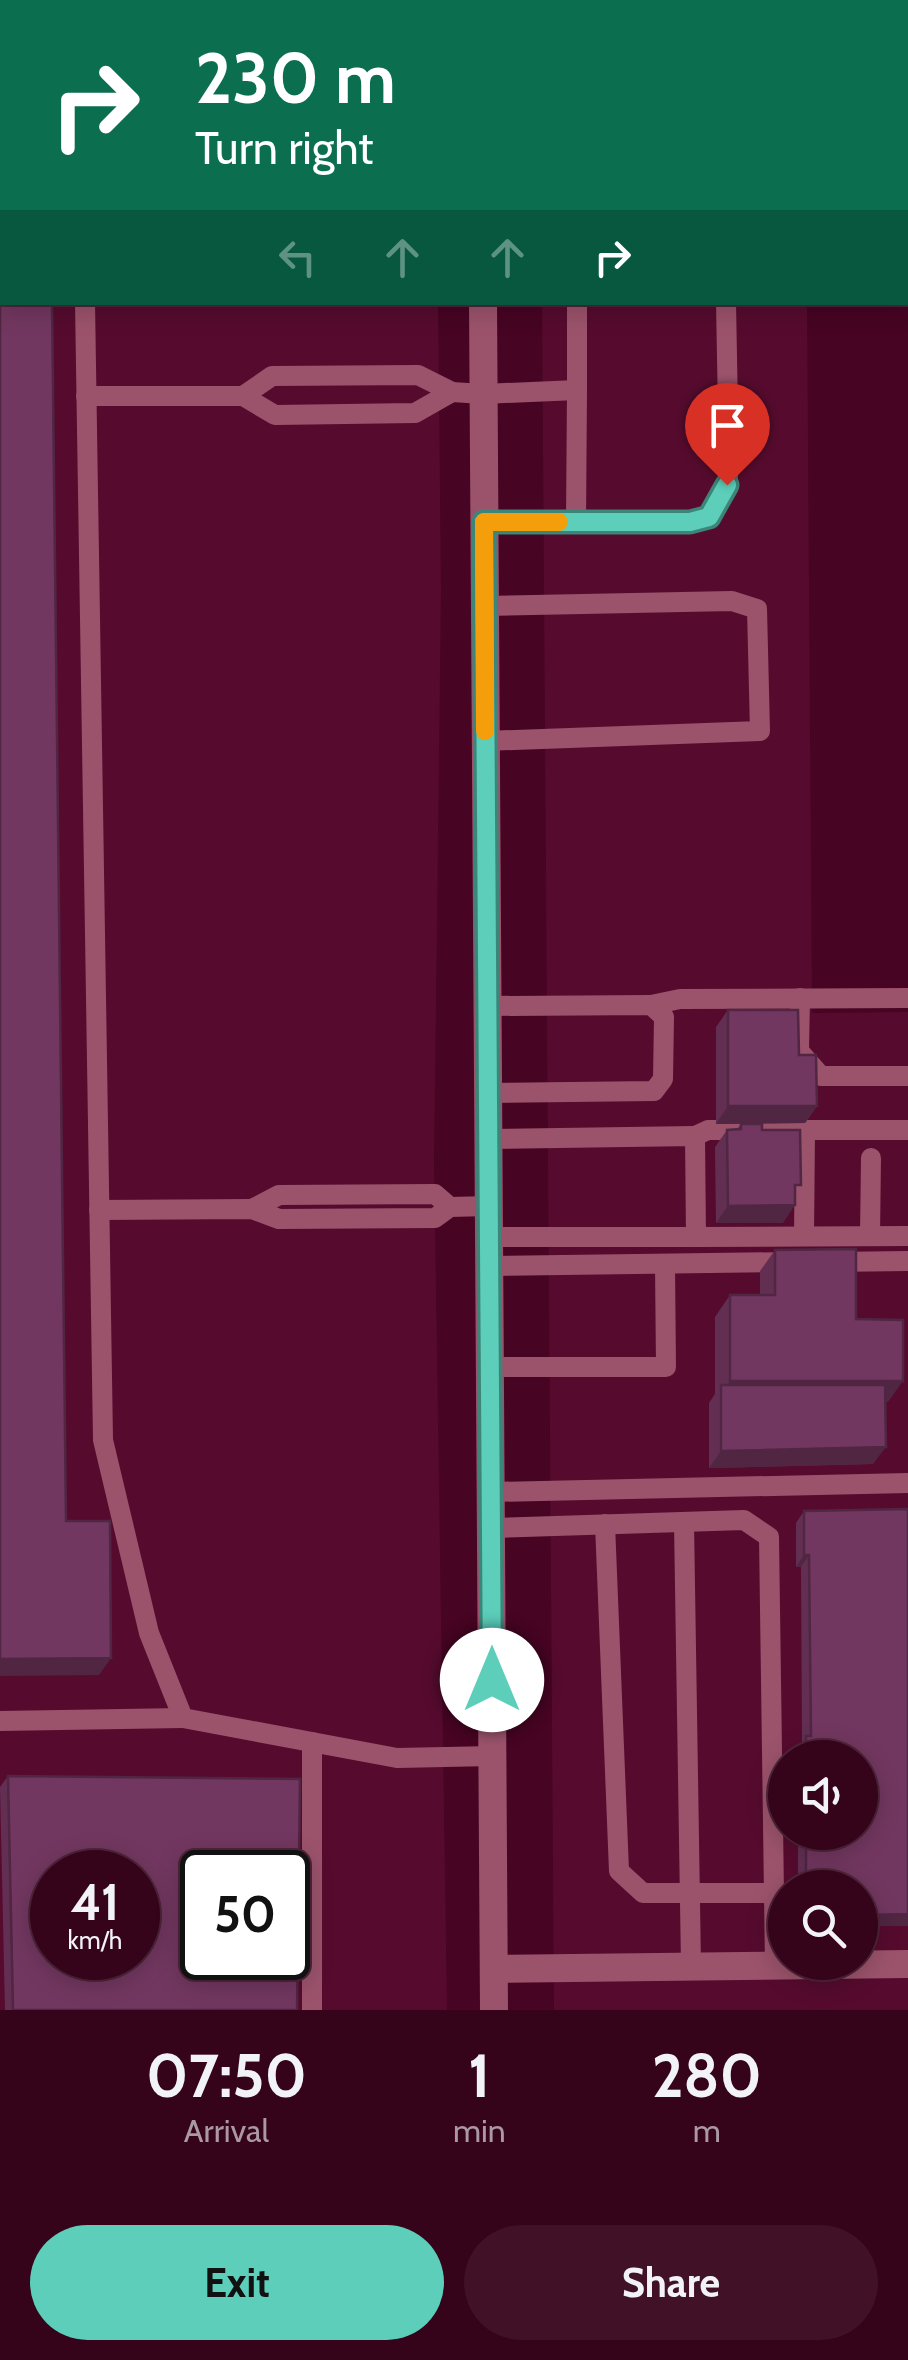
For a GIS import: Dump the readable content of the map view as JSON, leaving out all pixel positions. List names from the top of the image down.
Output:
{
  "page": {
    "turn": ["230 m", "Turn right"],
    "speed": "41 km/h",
    "limit": "50",
    "eta": [
      "07:50",
      "Arrival",
      "1",
      "min",
      "280",
      "m"
    ],
    "buttons": ["Exit", "Share"]
  }
}
